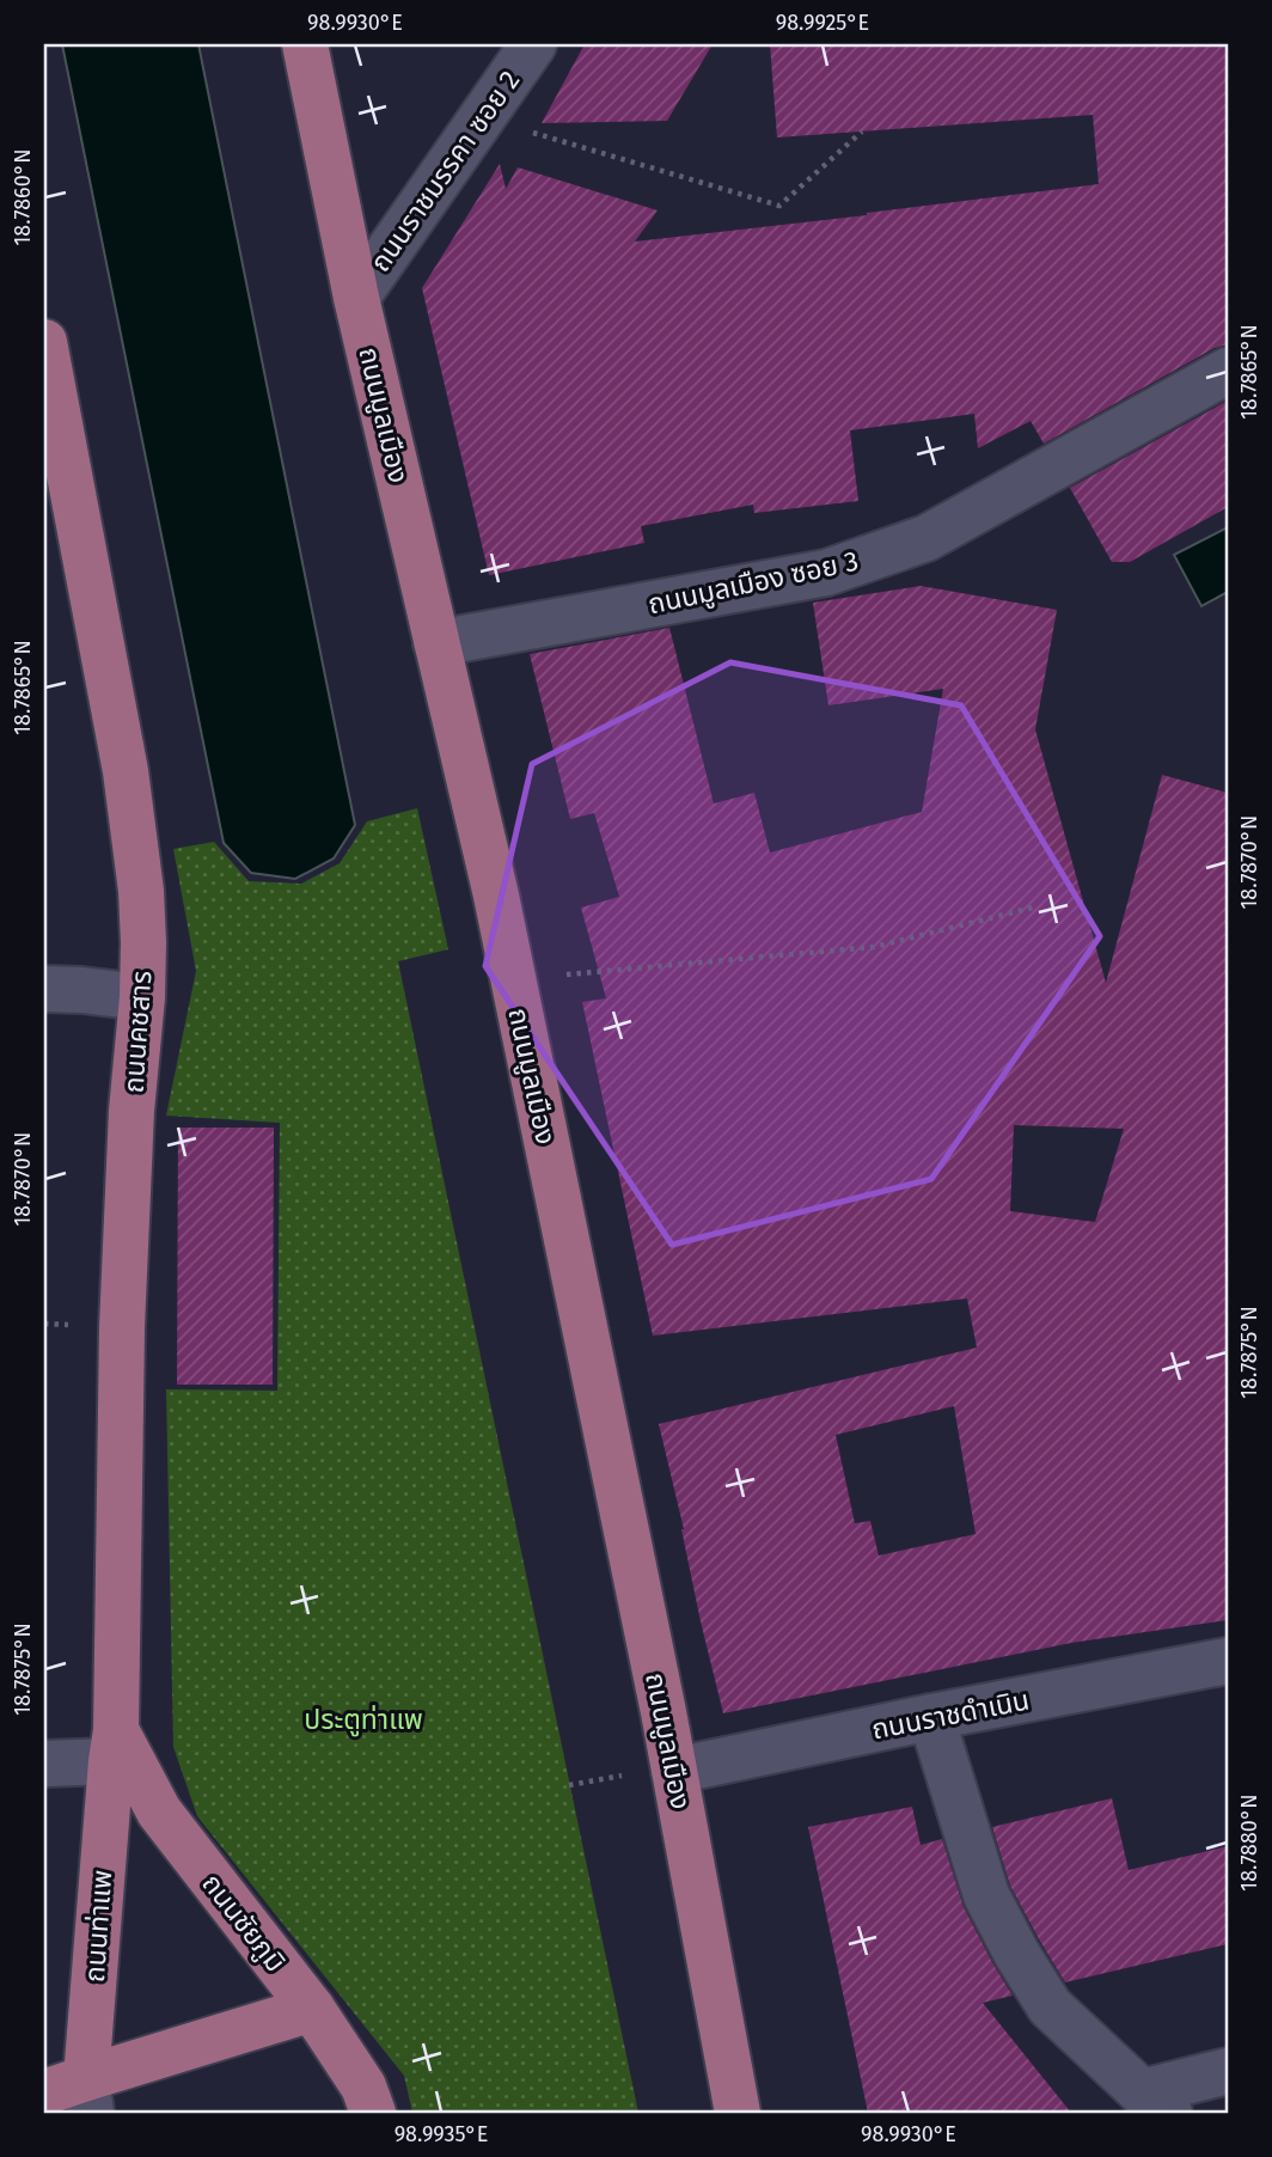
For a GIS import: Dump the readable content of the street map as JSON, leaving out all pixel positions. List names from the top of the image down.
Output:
{
  "streets": {
    "main road": [
      "ถนนมูลเมือง",
      "ถนนคชสาร",
      "ถนนชัยภูมิ",
      "ถนนท่าแพ"
    ],
    "street": ["ถนนราชมรรคา ซอย 2", "ถนนมูลเมือง ซอย 3", "ถนนราชดำเนิน"]
  },
  "crossings": [
    ["ถนนราชมรรคา ซอย 2", "ถนนมูลเมือง"],
    ["ถนนมูลเมือง", "ถนนมูลเมือง ซอย 3"],
    ["ถนนมูลเมือง", "ถนนราชดำเนิน"],
    ["ถนนคชสาร", "ถนนชัยภูมิ"],
    ["ถนนคชสาร", "ถนนท่าแพ"],
    ["ถนนชัยภูมิ", "ถนนท่าแพ"]
  ],
  "parks": ["ประตูท่าแพ"],
  "coordinates": [
    "98.9930°E",
    "98.9925°E",
    "18.7860°N",
    "18.7865°N",
    "18.7870°N",
    "18.7875°N",
    "18.7880°N",
    "98.9935°E"
  ]
}
